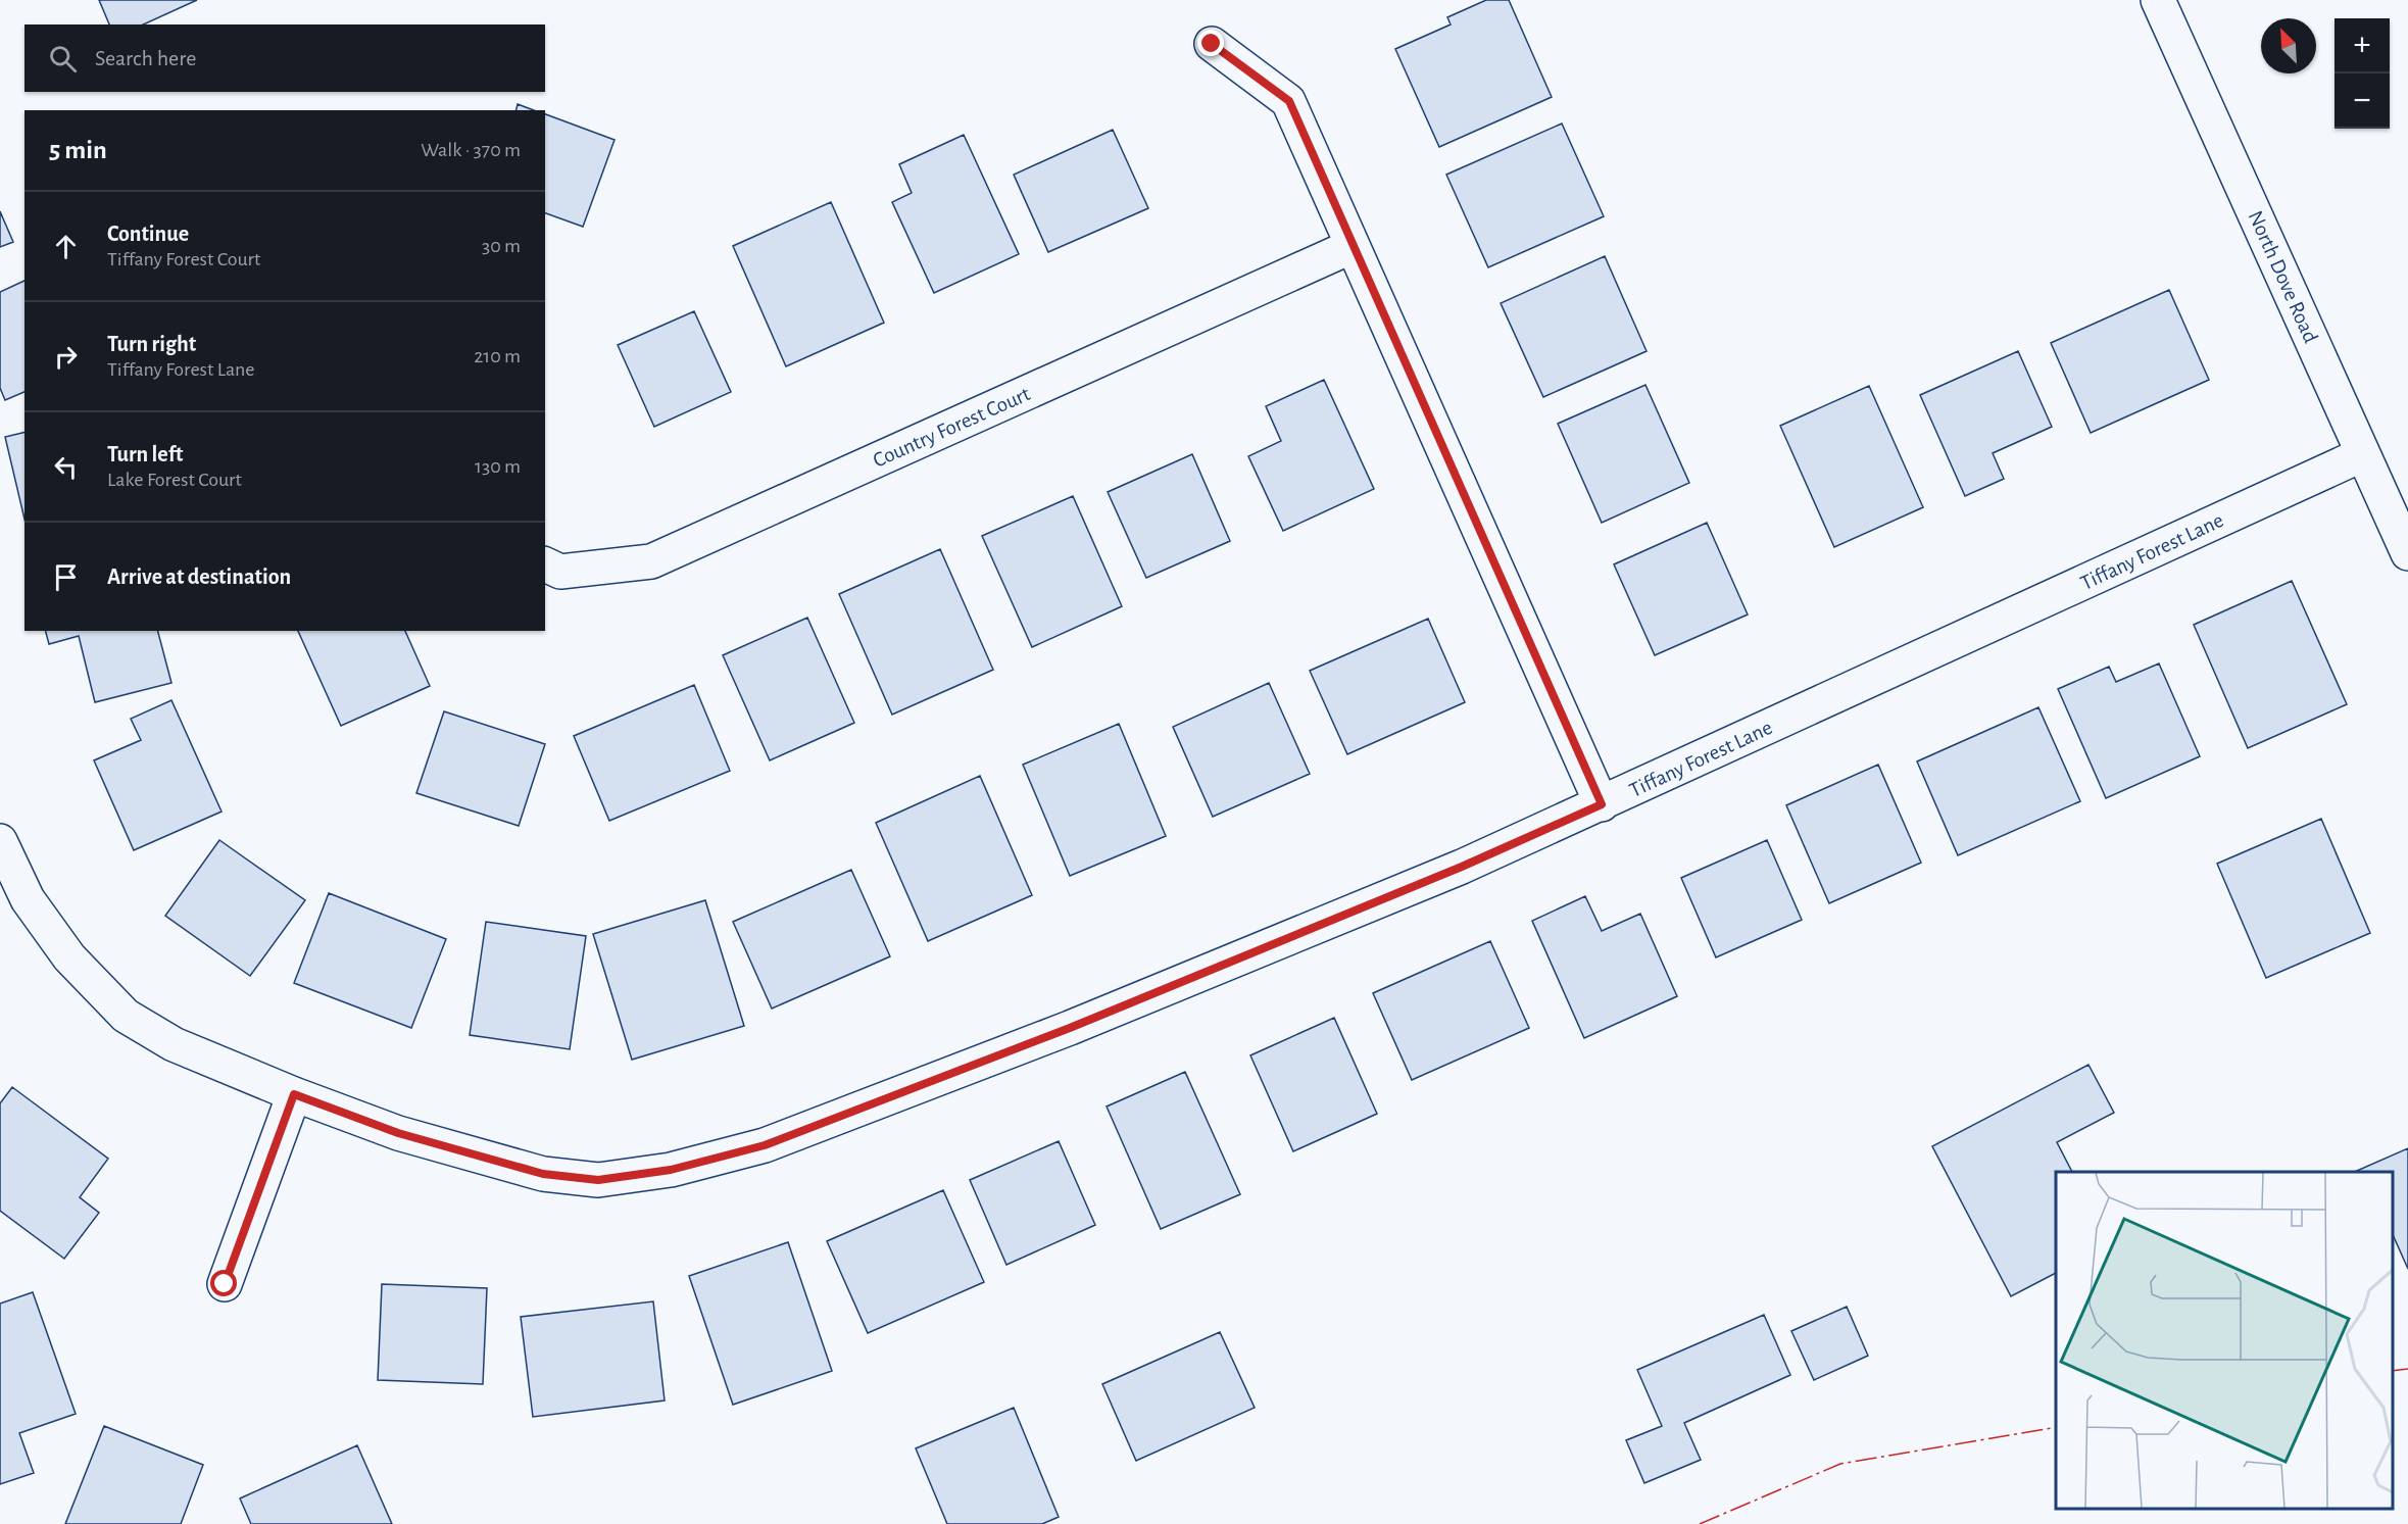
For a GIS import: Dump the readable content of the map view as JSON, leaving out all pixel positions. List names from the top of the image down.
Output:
{
  "streets": {
    "street": ["North Dove Road", "Country Forest Court", "Tiffany Forest Lane"]
  },
  "crossings": [
    ["North Dove Road", "Tiffany Forest Lane"]
  ],
  "north": "top left",
  "page": {
    "map_buttons": ["+", "−"],
    "search": "Search here",
    "heading": ["5 min", "Walk · 370 m"],
    "list": [
      ["Continue", "Tiffany Forest Court", "30 m"],
      ["Turn right", "Tiffany Forest Lane", "210 m"],
      ["Turn left", "Lake Forest Court", "130 m"],
      "Arrive at destination"
    ]
  }
}
